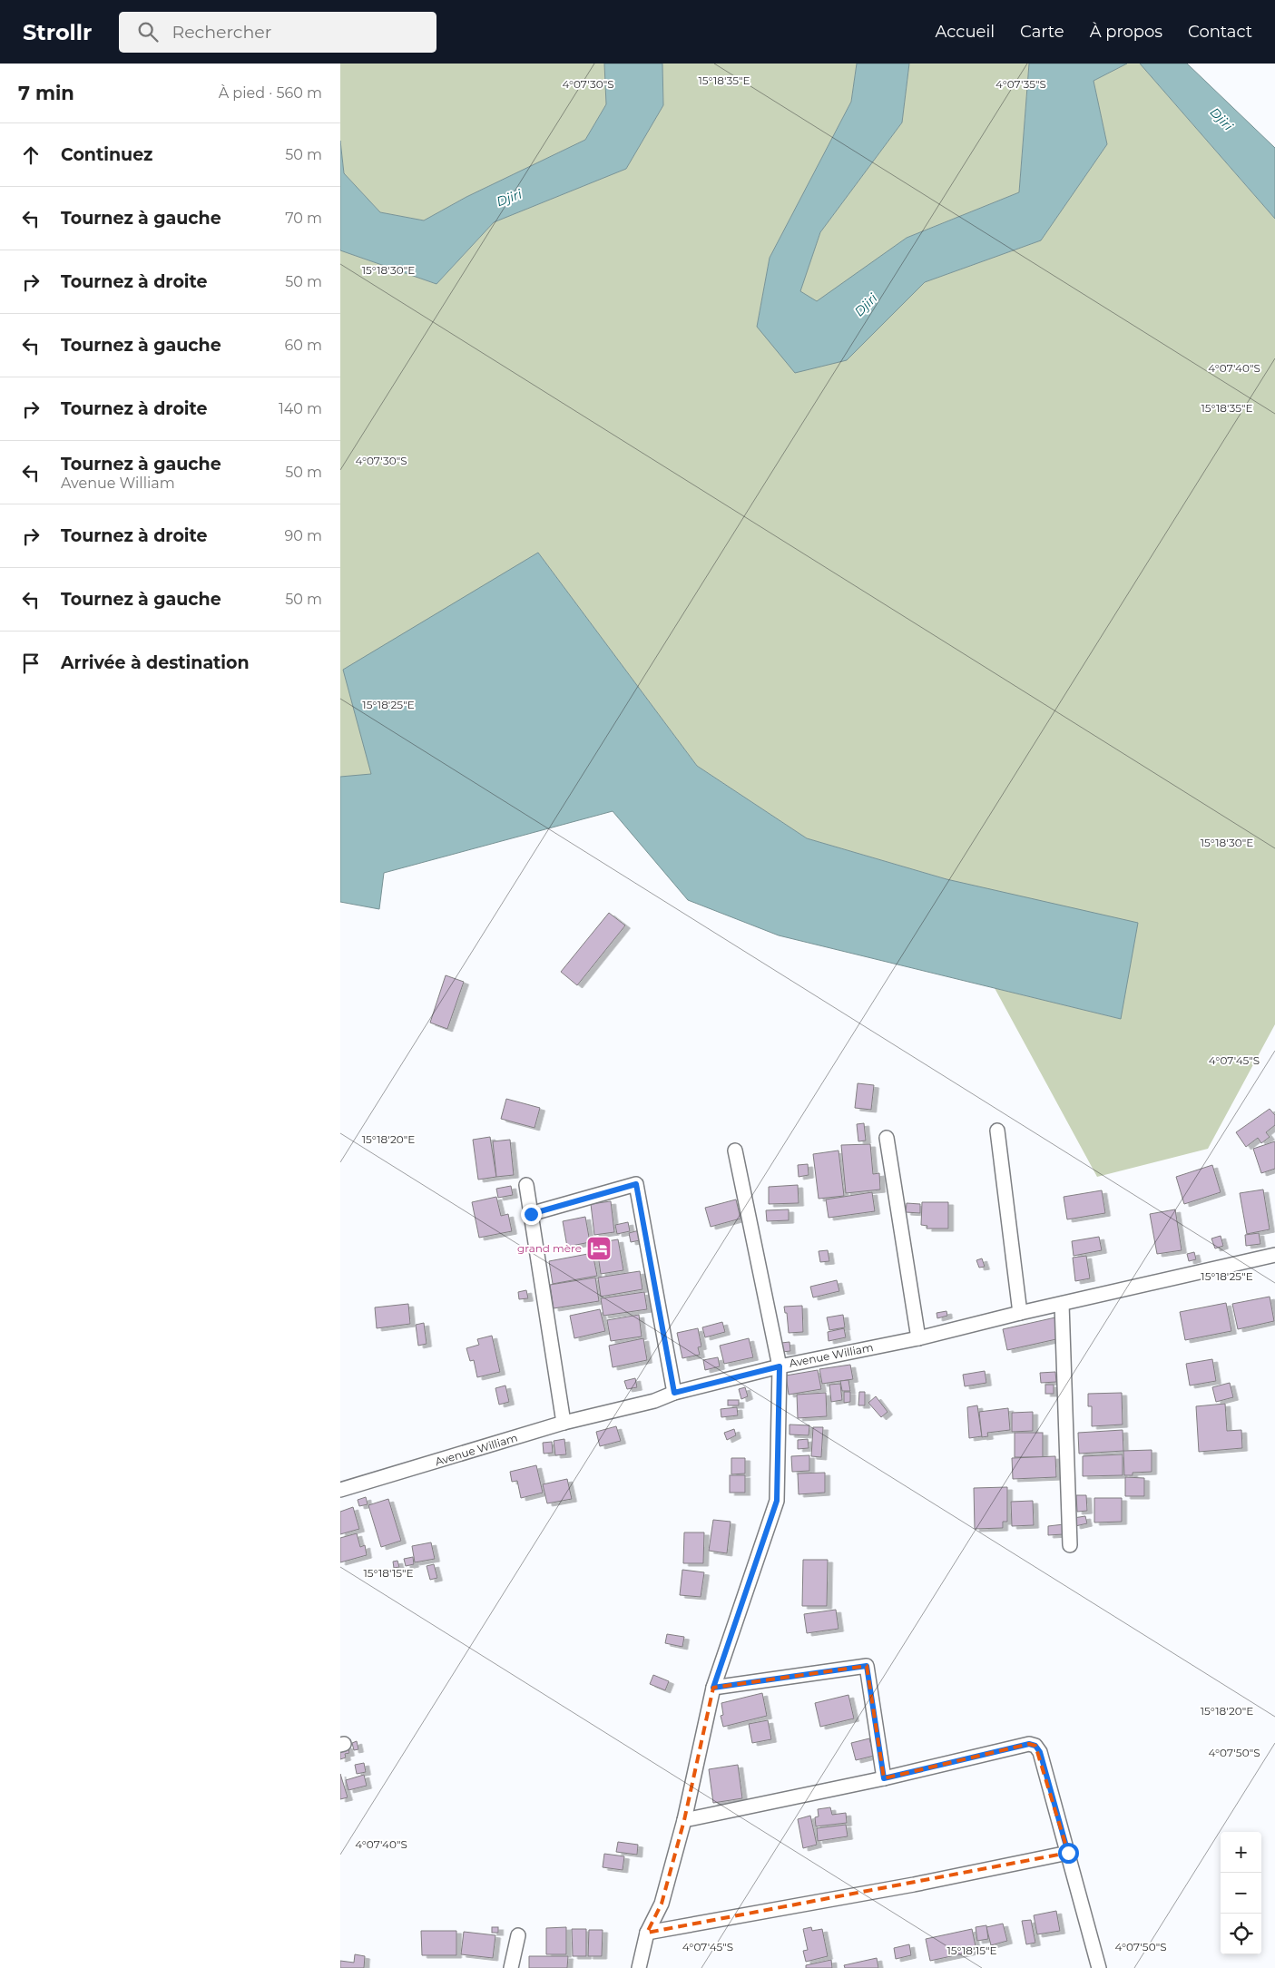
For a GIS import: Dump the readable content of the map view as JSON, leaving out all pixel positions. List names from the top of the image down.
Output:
{
  "streets": {
    "street": ["Avenue William"]
  },
  "water": ["Djiri"],
  "places": {
    "hotel": ["grand mère"]
  },
  "page": {
    "header": "Strollr",
    "search": "Rechercher",
    "nav": [
      "Accueil",
      "Carte",
      "À propos",
      "Contact"
    ],
    "heading": ["7 min", "À pied · 560 m"],
    "list": [
      ["Continuez", "50 m"],
      ["Tournez à gauche", "70 m"],
      ["Tournez à droite", "50 m"],
      ["Tournez à gauche", "60 m"],
      ["Tournez à droite", "140 m"],
      ["Tournez à gauche", "Avenue William", "50 m"],
      ["Tournez à droite", "90 m"],
      ["Tournez à gauche", "50 m"],
      "Arrivée à destination"
    ],
    "map_buttons": ["+", "−"]
  },
  "coordinates": [
    "15°18'35\"E",
    "4°07'30\"S",
    "4°07'35\"S",
    "15°18'30\"E",
    "4°07'40\"S",
    "15°18'25\"E",
    "4°07'45\"S",
    "15°18'20\"E",
    "15°18'15\"E",
    "4°07'50\"S"
  ]
}
